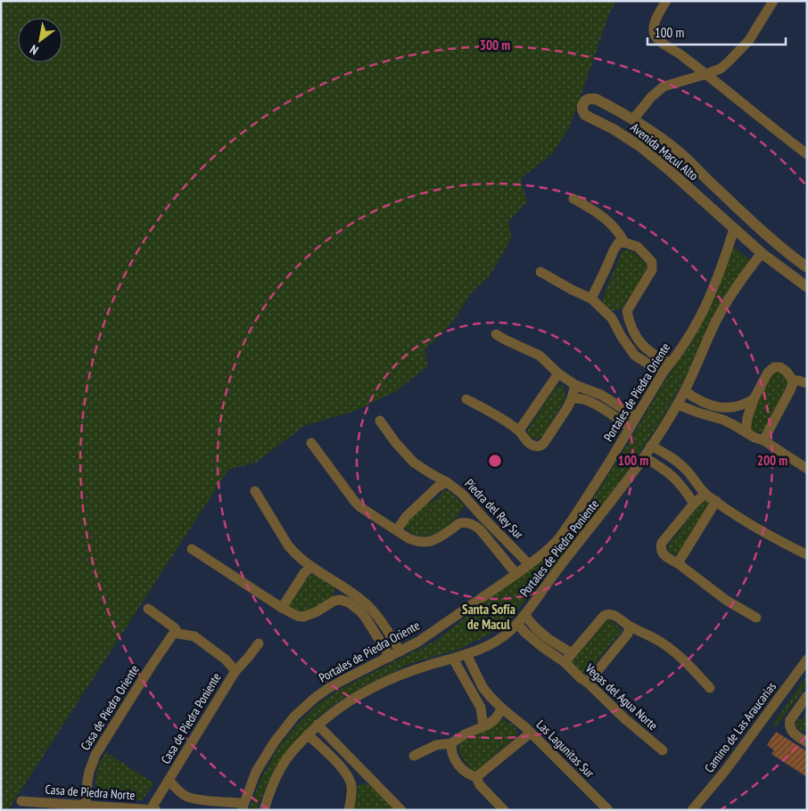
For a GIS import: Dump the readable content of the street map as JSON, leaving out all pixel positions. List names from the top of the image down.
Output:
{
  "streets": {
    "street": [
      "Avenida Macul Alto",
      "Portales de Piedra Oriente",
      "Piedra del Rey Sur",
      "Portales de Piedra Poniente",
      "Vegas del Agua Norte",
      "Casa de Piedra Oriente",
      "Casa de Piedra Poniente",
      "Camino de Las Araucarias",
      "Las Lagunitas Sur",
      "Casa de Piedra Norte"
    ]
  },
  "crossings": [
    ["Avenida Macul Alto", "Portales de Piedra Oriente"],
    ["Avenida Macul Alto", "Portales de Piedra Poniente"],
    ["Portales de Piedra Oriente", "Piedra del Rey Sur"],
    ["Portales de Piedra Poniente", "Vegas del Agua Norte"],
    ["Portales de Piedra Poniente", "Las Lagunitas Sur"],
    ["Casa de Piedra Oriente", "Casa de Piedra Norte"],
    ["Casa de Piedra Poniente", "Casa de Piedra Norte"]
  ],
  "districts": ["Santa Sofía de Macul"],
  "scale_bar": "100 m",
  "north": "bottom left",
  "rings": ["300 m", "100 m", "200 m"]
}
